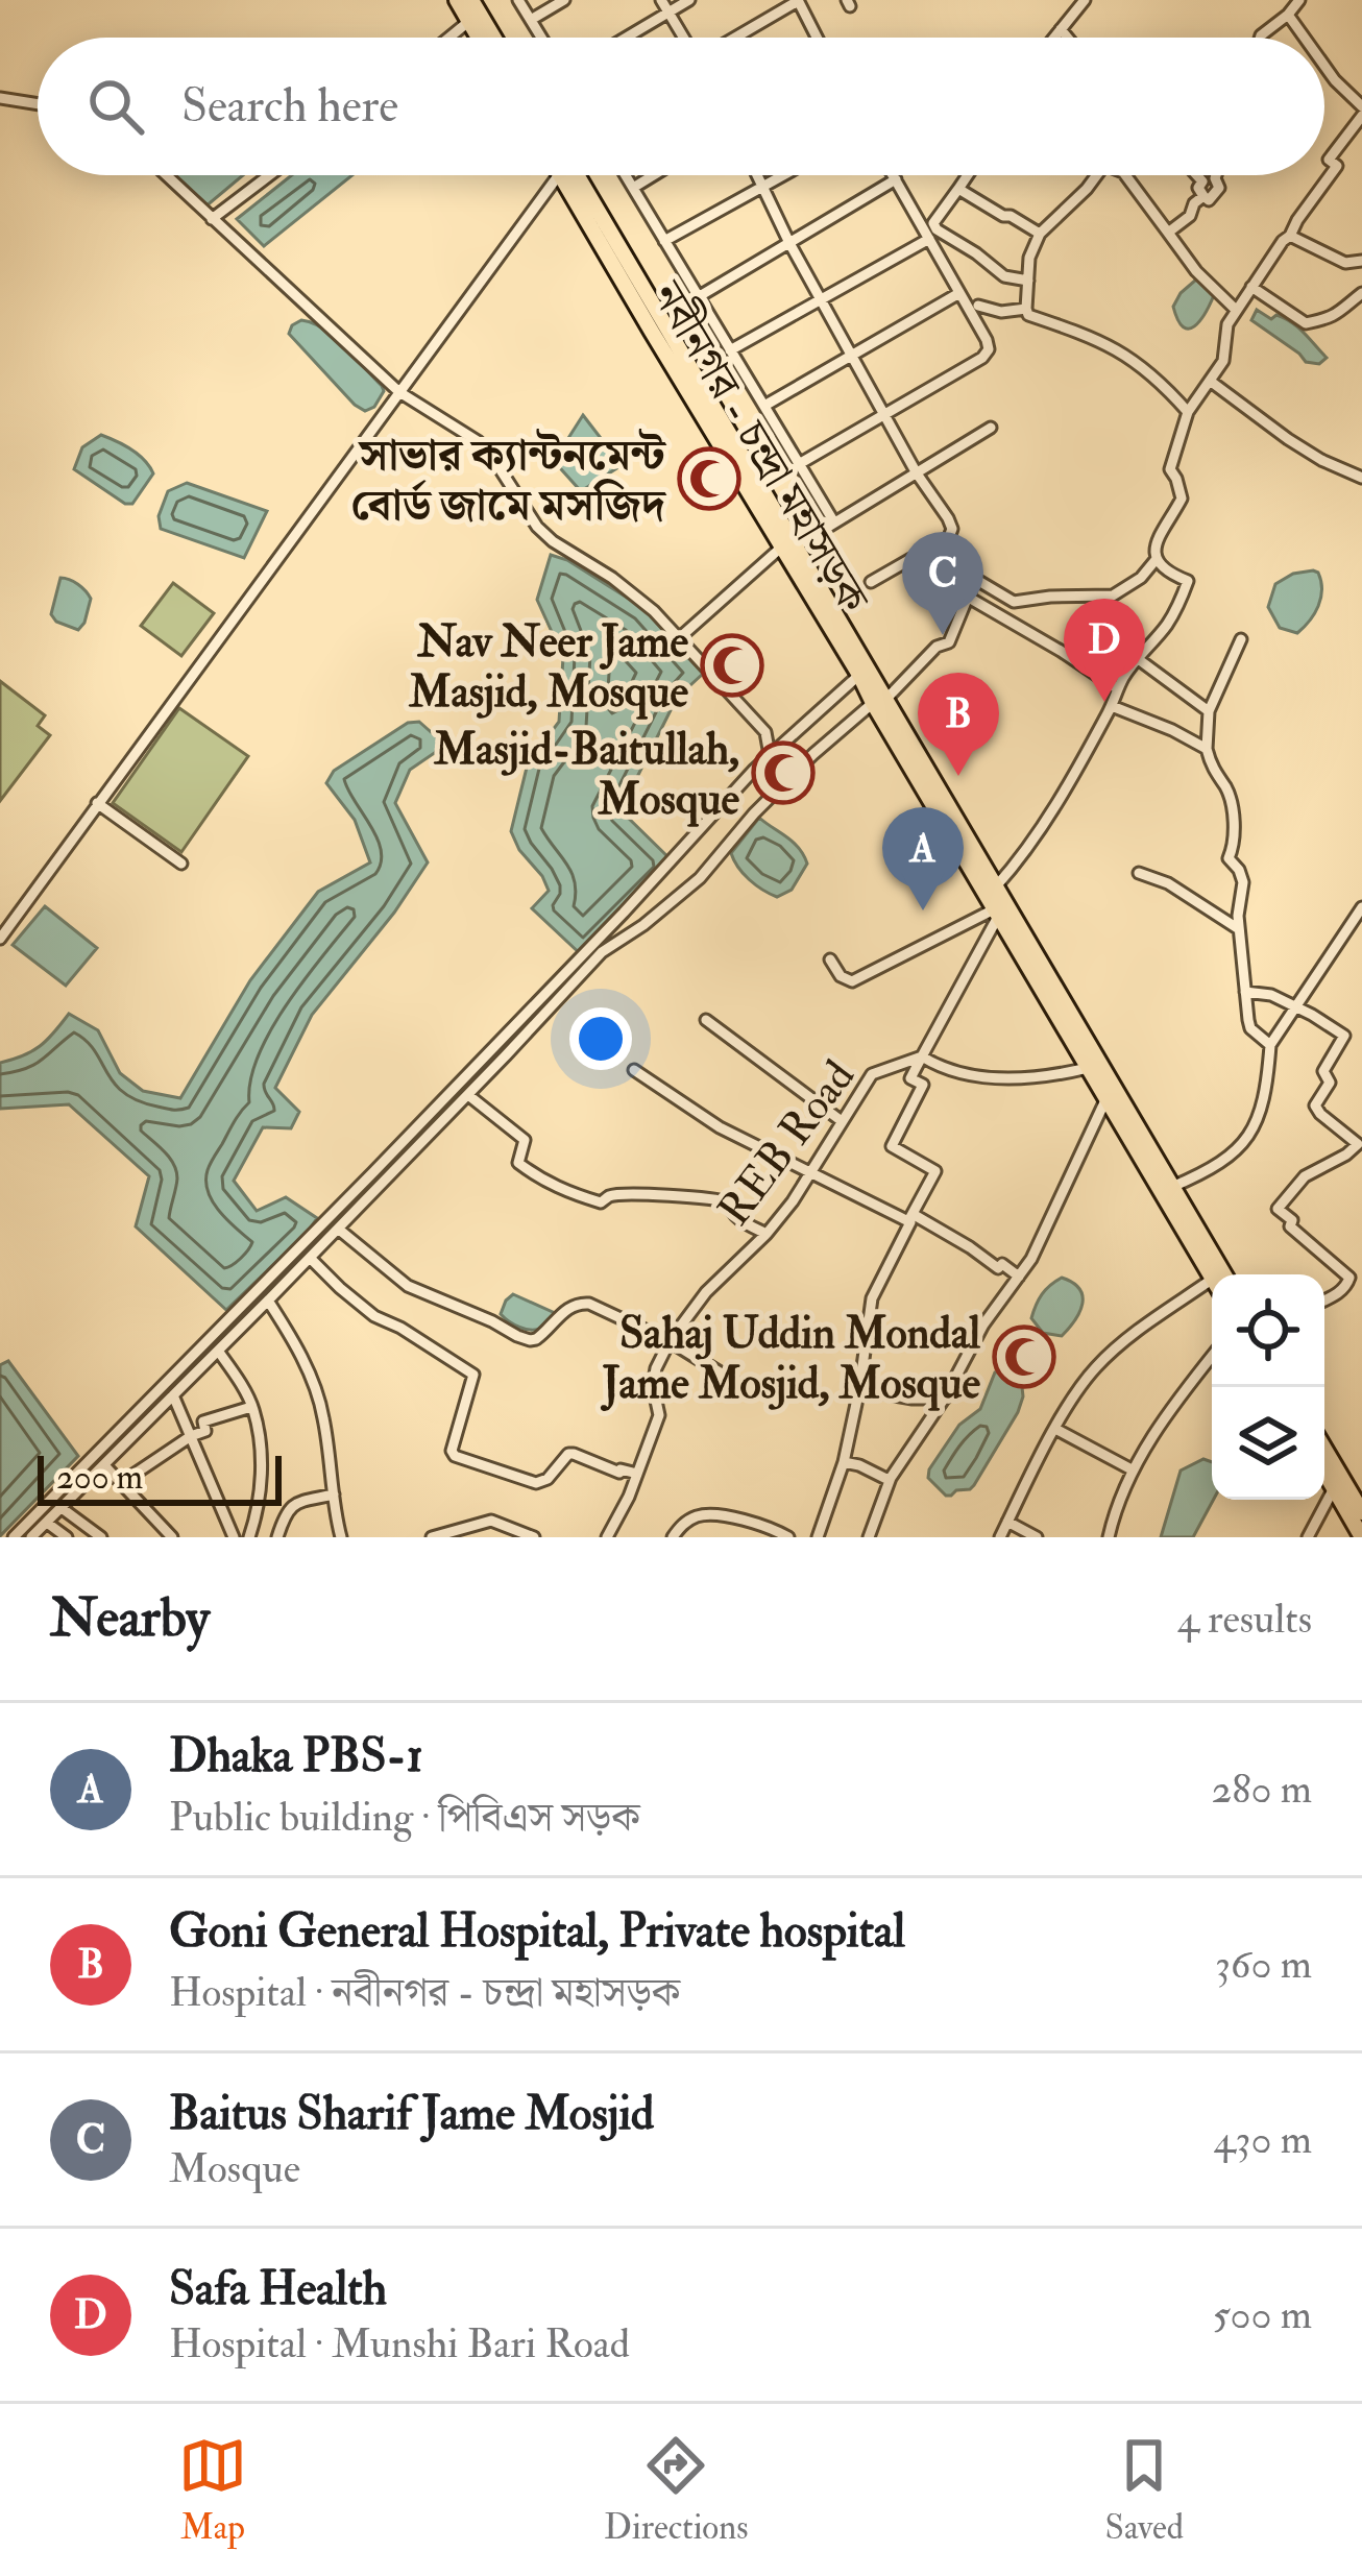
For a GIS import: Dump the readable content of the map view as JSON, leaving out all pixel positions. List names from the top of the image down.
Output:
{
  "streets": {
    "highway": ["নবীনগর - চন্দ্রা মহাসড়ক"],
    "street": ["REB Road"]
  },
  "crossings": [
    ["নবীনগর - চন্দ্রা মহাসড়ক", "REB Road"]
  ],
  "places": {
    "mosque": [
      "সাভার ক্যান্টনমেন্ট বোর্ড জামে মসজিদ",
      "Nav Neer Jame Masjid, Mosque",
      "Masjid-Baitullah, Mosque",
      "Sahaj Uddin Mondal Jame Mosjid, Mosque"
    ]
  },
  "scale_bar": "200 m",
  "page": {
    "search": "Search here",
    "pins": [
      "C",
      "D",
      "B",
      "A"
    ],
    "scale": "200 m",
    "heading": ["Nearby", "4 results"],
    "list": [
      {
        "mark": "A",
        "name": "Dhaka PBS-1",
        "note": "Public building · পিবিএস সড়ক",
        "value": "280 m"
      },
      {
        "mark": "B",
        "name": "Goni General Hospital, Private hospital",
        "note": "Hospital · নবীনগর - চন্দ্রা মহাসড়ক",
        "value": "360 m"
      },
      {
        "mark": "C",
        "name": "Baitus Sharif Jame Mosjid",
        "note": "Mosque",
        "value": "430 m"
      },
      {
        "mark": "D",
        "name": "Safa Health",
        "note": "Hospital · Munshi Bari Road",
        "value": "500 m"
      }
    ],
    "nav": ["Map", "Directions", "Saved"]
  }
}
